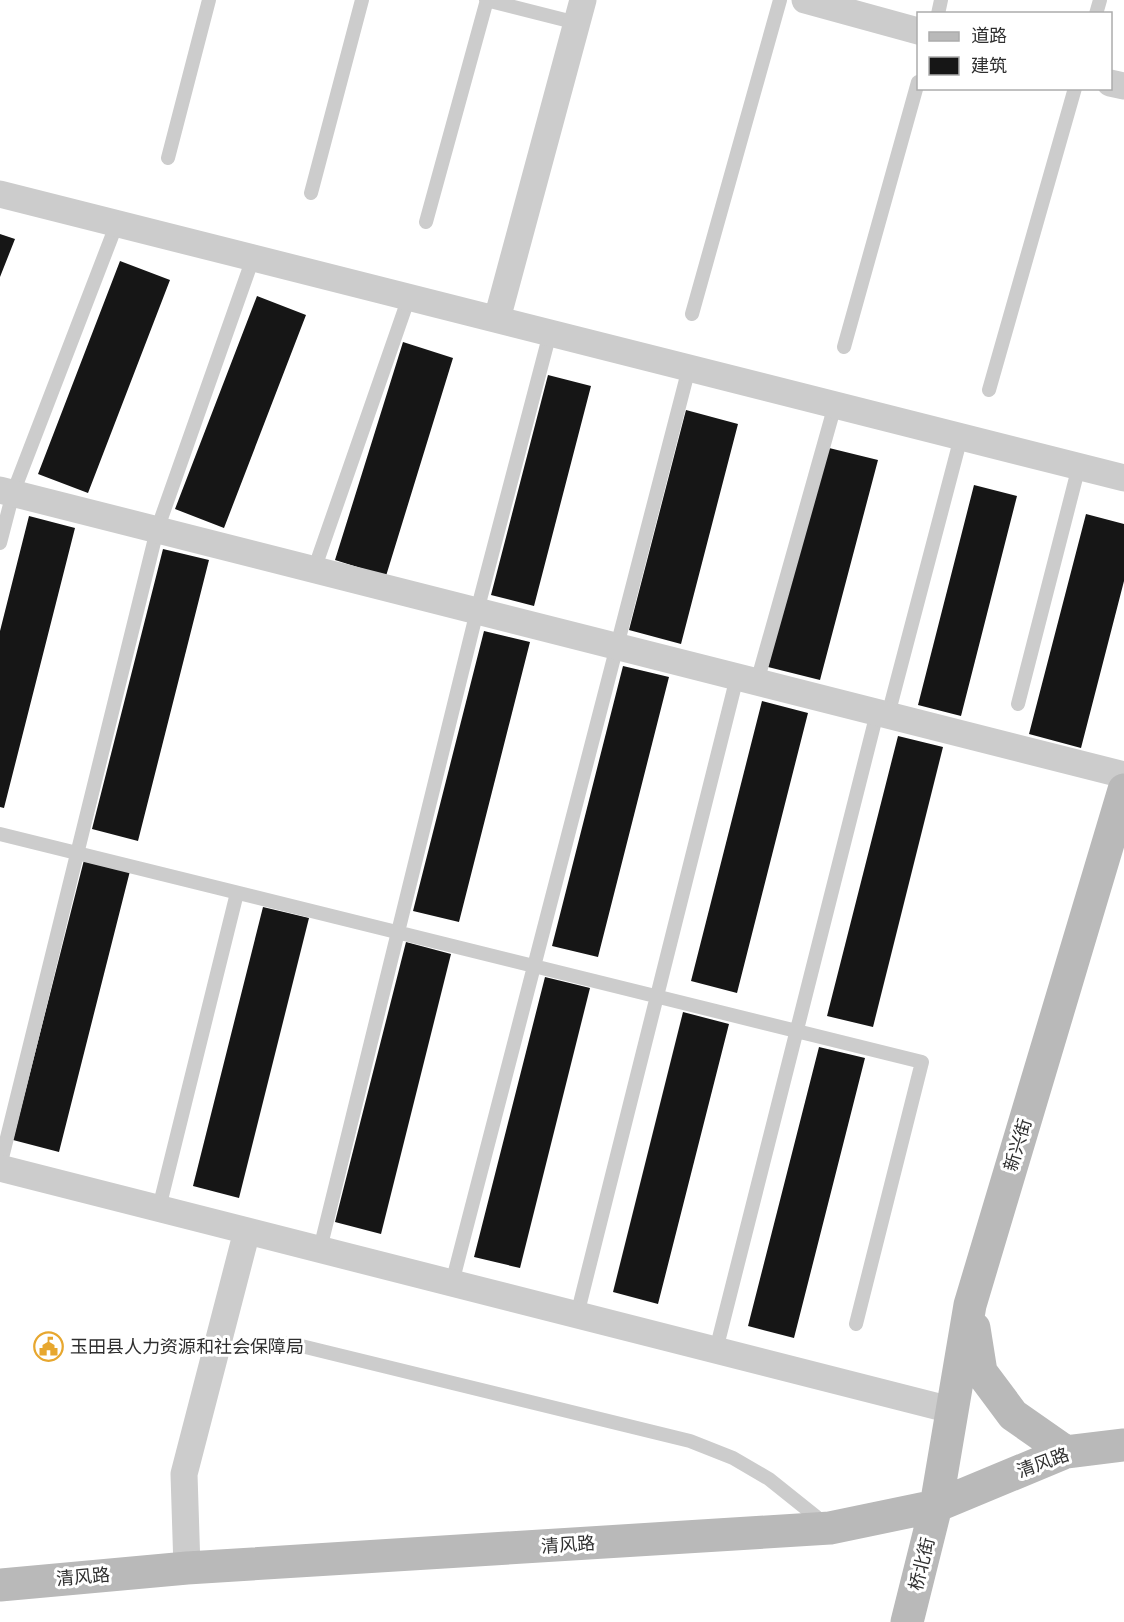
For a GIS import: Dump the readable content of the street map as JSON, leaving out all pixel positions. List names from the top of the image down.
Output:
{
  "streets": {
    "street": ["新兴街", "清风路", "桥北街"]
  },
  "crossings": [
    ["新兴街", "清风路"],
    ["新兴街", "桥北街"],
    ["清风路", "桥北街"]
  ],
  "places": {
    "public building": ["玉田县人力资源和社会保障局"]
  },
  "legend": ["道路", "建筑"]
}
